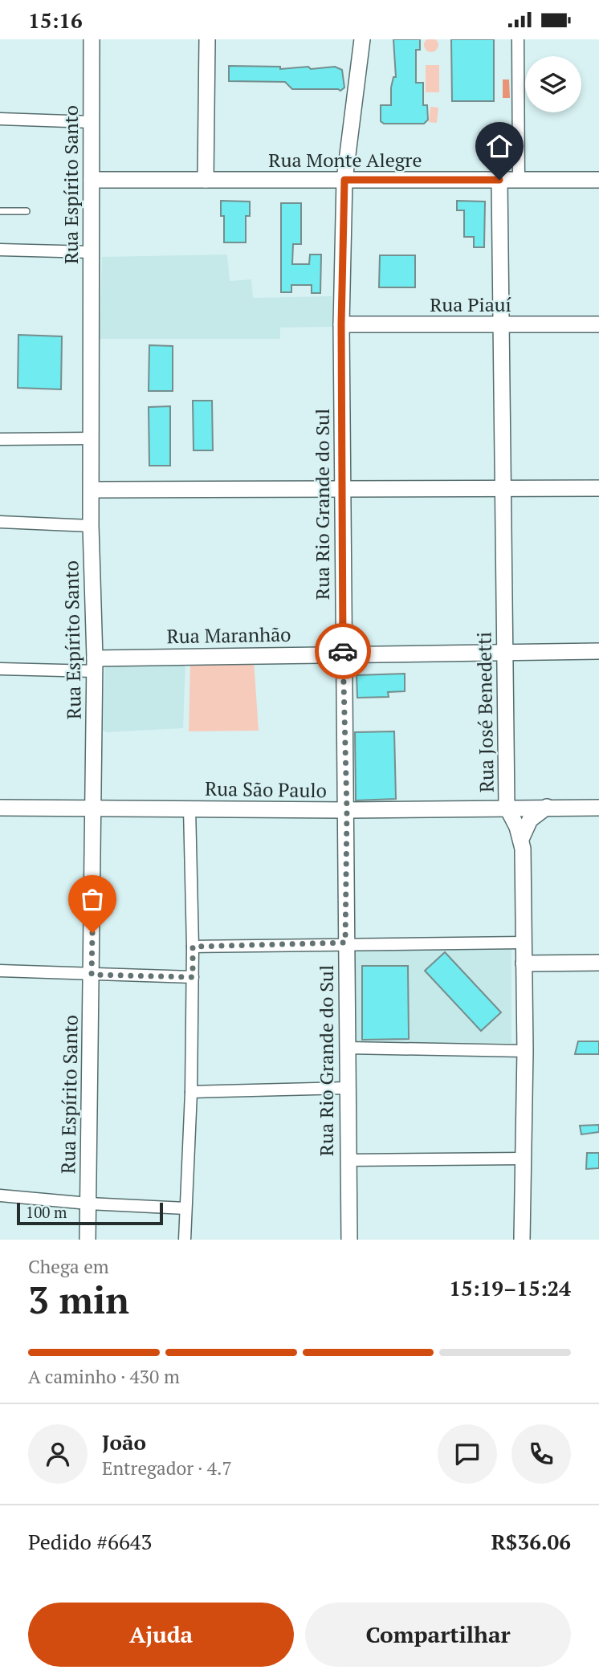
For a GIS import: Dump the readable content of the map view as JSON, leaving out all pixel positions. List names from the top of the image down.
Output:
{
  "streets": {
    "street": [
      "Rua Monte Alegre",
      "Rua Espírito Santo",
      "Rua Piauí",
      "Rua Rio Grande do Sul",
      "Rua Maranhão",
      "Rua José Benedetti",
      "Rua São Paulo"
    ]
  },
  "crossings": [
    ["Rua Monte Alegre", "Rua Espírito Santo"],
    ["Rua Monte Alegre", "Rua Rio Grande do Sul"],
    ["Rua Monte Alegre", "Rua José Benedetti"],
    ["Rua Espírito Santo", "Rua Maranhão"],
    ["Rua Espírito Santo", "Rua São Paulo"],
    ["Rua Piauí", "Rua Rio Grande do Sul"],
    ["Rua Piauí", "Rua José Benedetti"],
    ["Rua Rio Grande do Sul", "Rua Maranhão"],
    ["Rua Rio Grande do Sul", "Rua São Paulo"],
    ["Rua Maranhão", "Rua José Benedetti"],
    ["Rua José Benedetti", "Rua São Paulo"]
  ],
  "scale_bar": "100 m",
  "page": {
    "status": "15:16",
    "scale": "100 m",
    "heading": ["3 min", "Chega em", "15:19–15:24"],
    "panel": [
      "João",
      "Entregador · 4.7",
      "Pedido #6643",
      "R$36.06"
    ],
    "bar": "A caminho · 430 m",
    "buttons": ["Ajuda", "Compartilhar"]
  }
}
